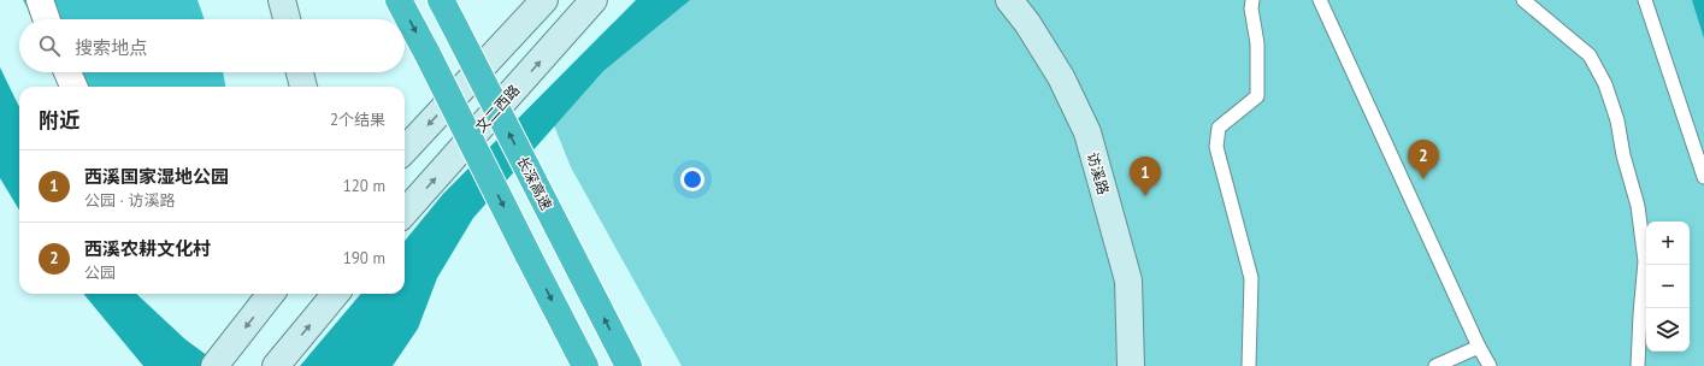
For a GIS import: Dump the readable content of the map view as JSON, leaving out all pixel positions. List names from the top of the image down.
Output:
{
  "streets": {
    "highway": ["长深高速"],
    "main road": ["文二西路", "访溪路"]
  },
  "page": {
    "search": "搜索地点",
    "heading": ["附近", "2个结果"],
    "pins": ["2", "1"],
    "list": [
      {
        "mark": "1",
        "name": "西溪国家湿地公园",
        "note": "公园 · 访溪路",
        "value": "120 m"
      },
      {
        "mark": "2",
        "name": "西溪农耕文化村",
        "note": "公园",
        "value": "190 m"
      }
    ],
    "map_buttons": ["+", "−"]
  }
}
